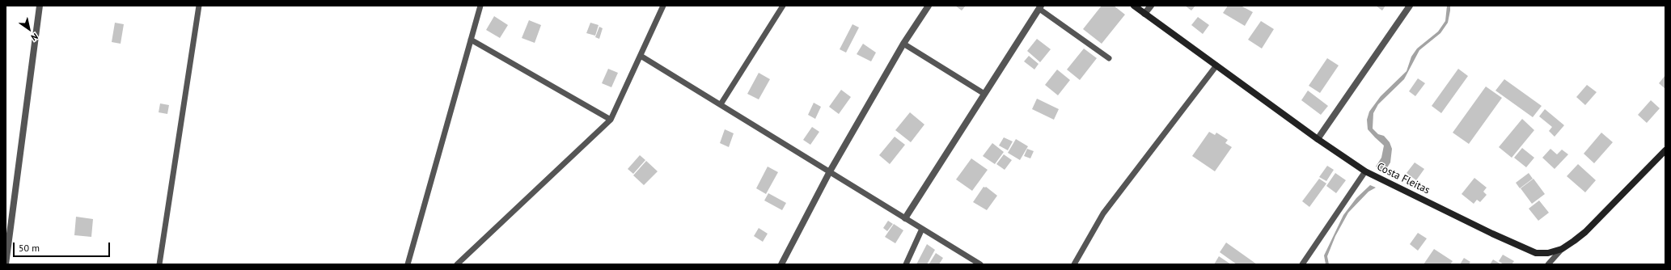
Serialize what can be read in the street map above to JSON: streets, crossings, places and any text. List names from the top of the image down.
{
  "streets": {
    "main road": ["Costa Fleitas"]
  },
  "scale_bar": "50 m",
  "north": "bottom right"
}
